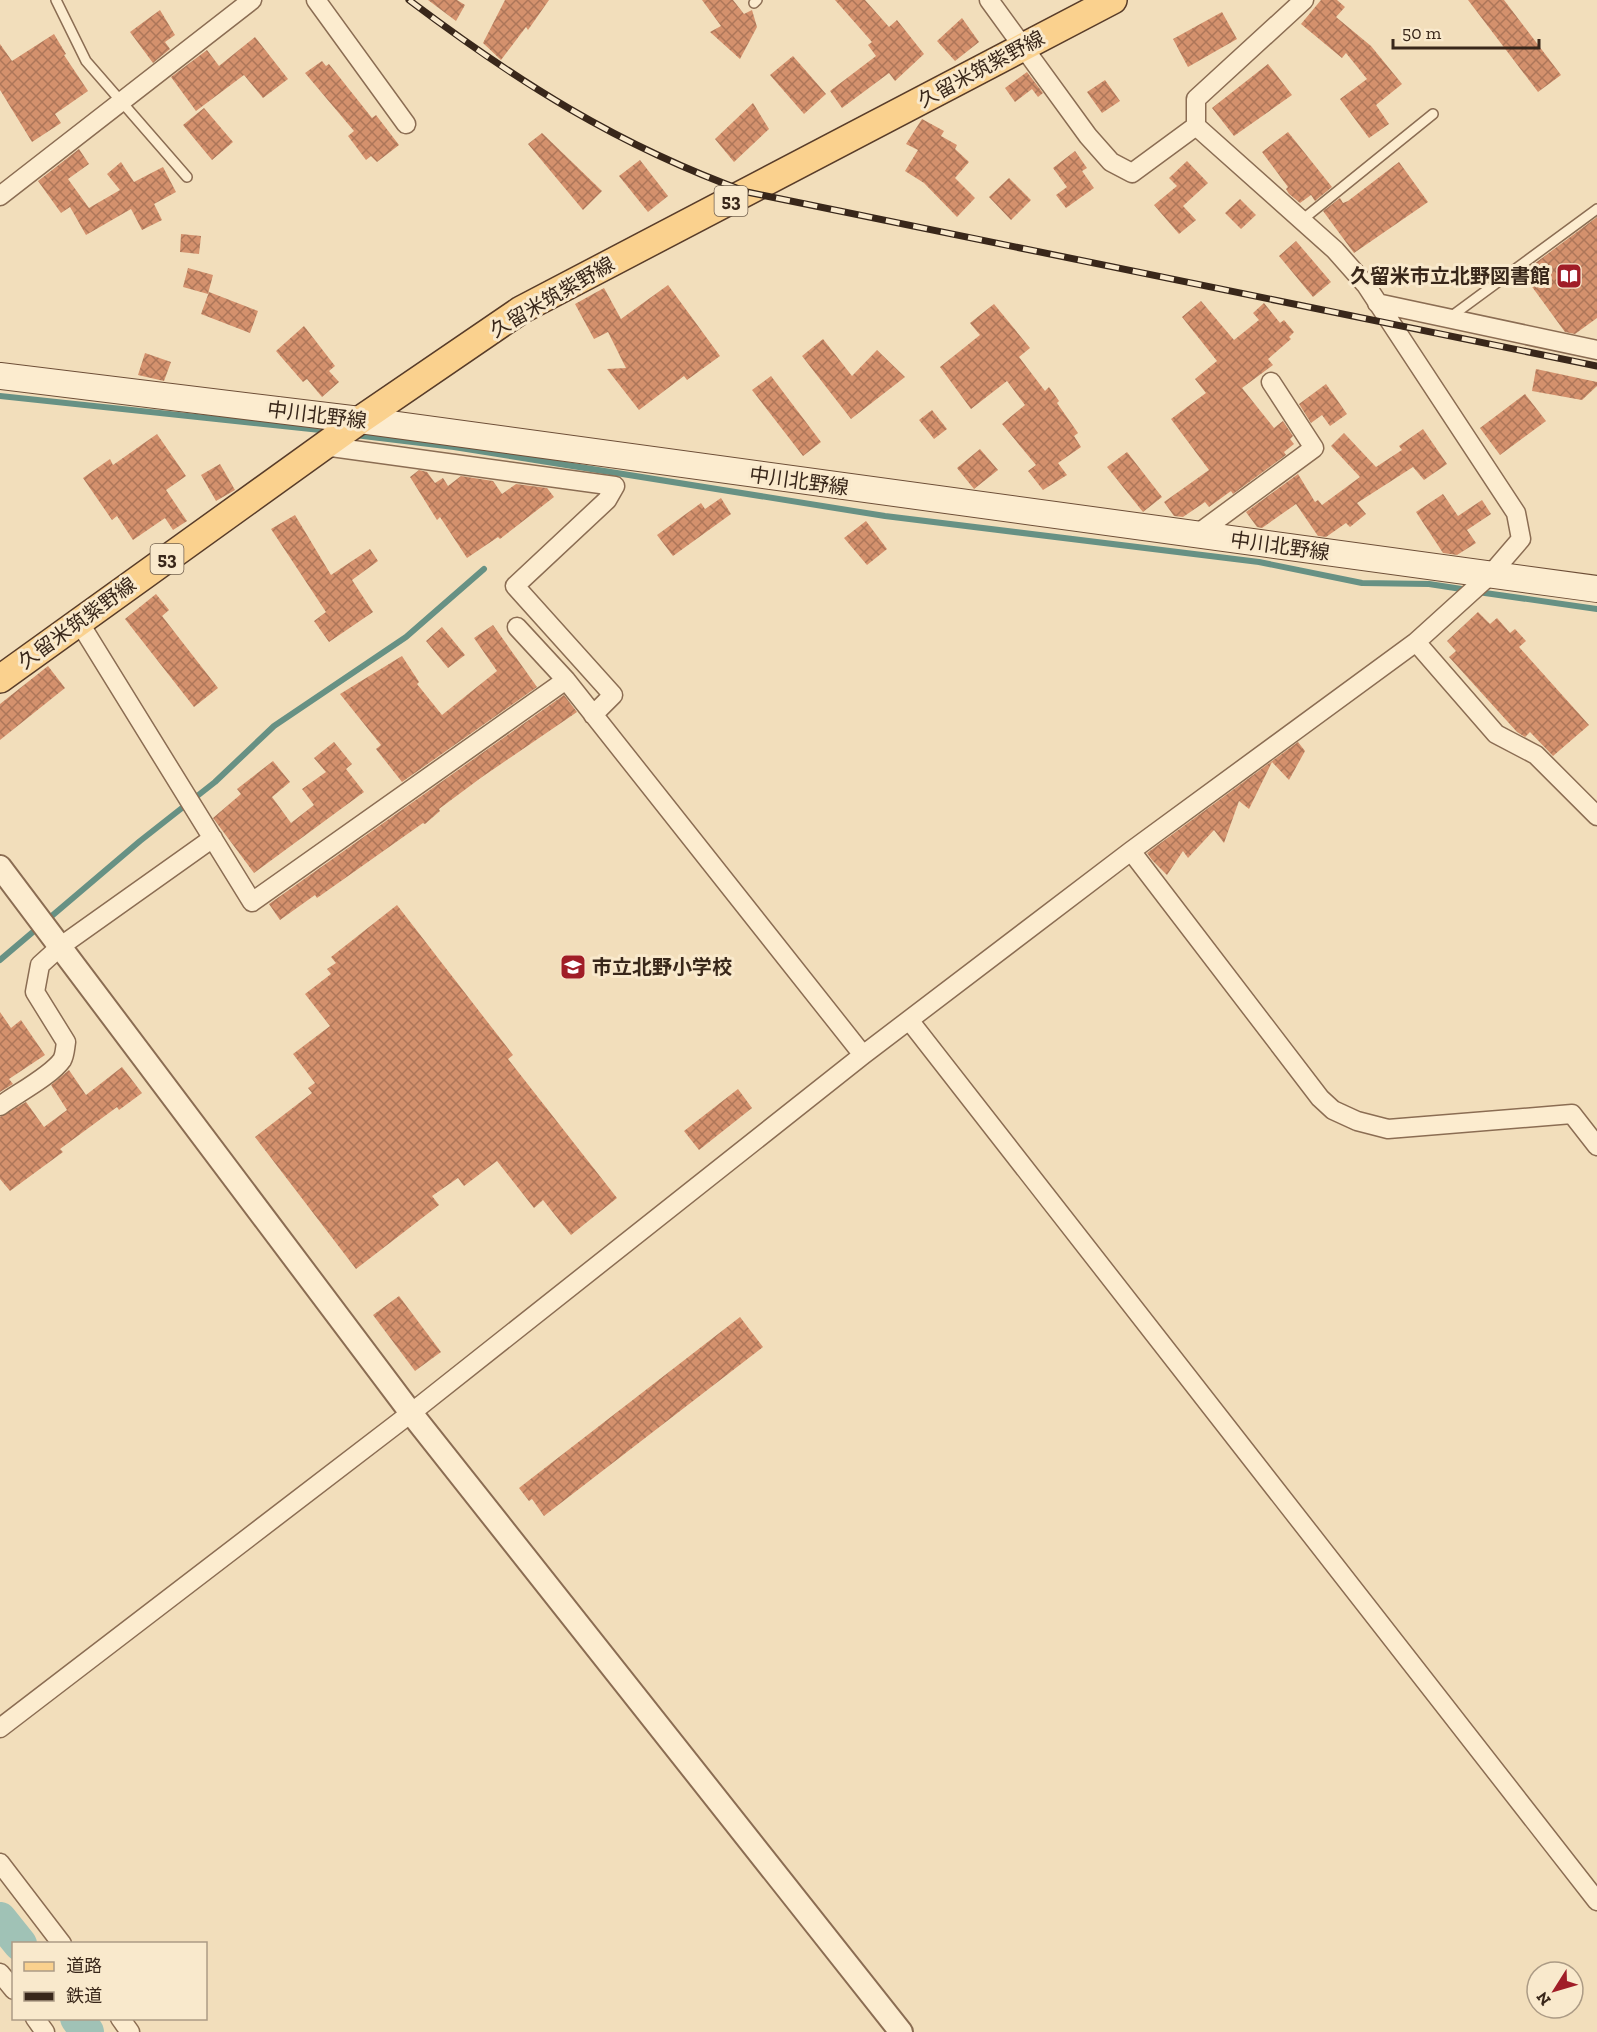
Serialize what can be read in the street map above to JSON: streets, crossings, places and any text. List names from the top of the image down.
{
  "streets": {
    "main road": ["久留米筑紫野線", "53", "中川北野線"]
  },
  "crossings": [
    ["久留米筑紫野線", "中川北野線"]
  ],
  "places": {
    "library": ["久留米市立北野図書館"],
    "school or university": ["市立北野小学校"]
  },
  "legend": ["道路", "鉄道"],
  "scale_bar": "50 m",
  "north": "bottom left"
}
